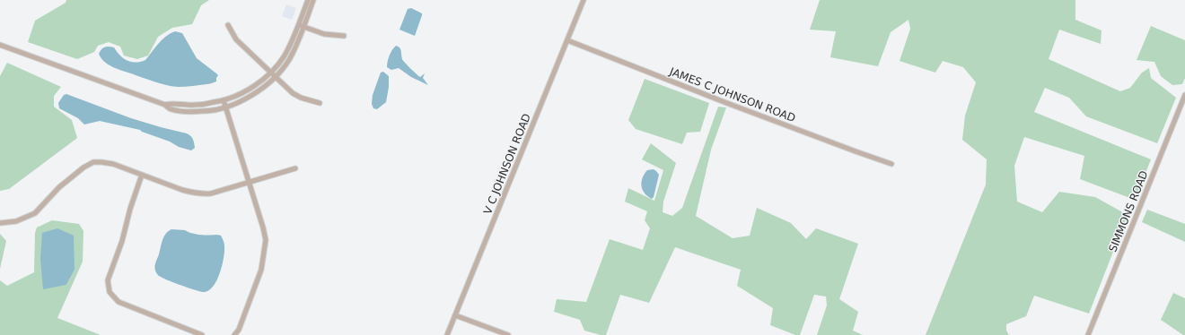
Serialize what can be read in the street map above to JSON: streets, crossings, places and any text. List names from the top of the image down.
{
  "streets": {
    "street": ["JAMES C JOHNSON ROAD", "V C JOHNSON ROAD", "SIMMONS ROAD"]
  },
  "crossings": [
    ["JAMES C JOHNSON ROAD", "V C JOHNSON ROAD"]
  ]
}
